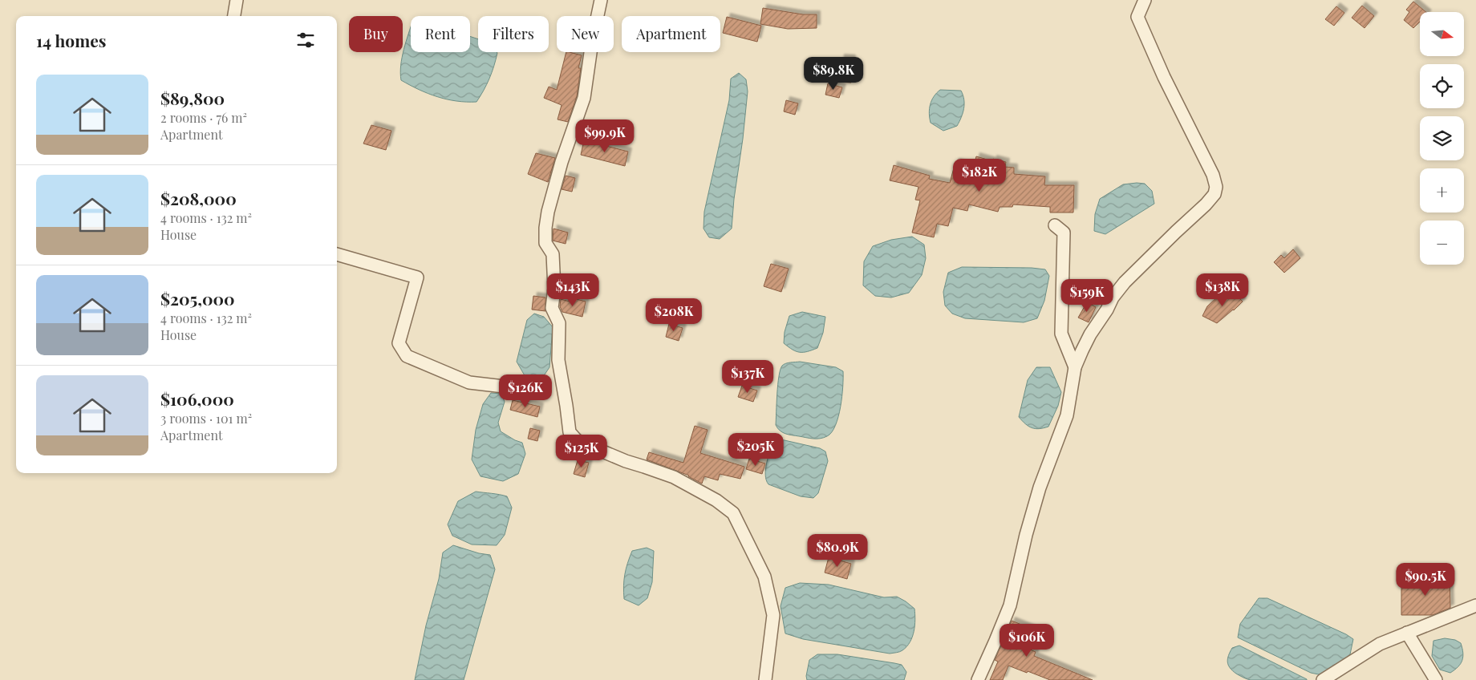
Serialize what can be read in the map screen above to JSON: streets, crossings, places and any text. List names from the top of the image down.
{
  "north": "right",
  "page": {
    "map_buttons": ["+", "−"],
    "chip": [
      "Buy",
      "Rent",
      "Filters",
      "New",
      "Apartment"
    ],
    "heading": "14 homes",
    "price": [
      "$89.8K",
      "$99.9K",
      "$182K",
      "$143K",
      "$138K",
      "$159K",
      "$208K",
      "$137K",
      "$126K",
      "$205K",
      "$125K",
      "$80.9K",
      "$90.5K",
      "$106K"
    ],
    "list": [
      {
        "name": "$89,800",
        "note": "2 rooms · 76 m² · Apartment"
      },
      {
        "name": "$208,000",
        "note": "4 rooms · 132 m² · House"
      },
      {
        "name": "$205,000",
        "note": "4 rooms · 132 m² · House"
      },
      {
        "name": "$106,000",
        "note": "3 rooms · 101 m² · Apartment"
      }
    ]
  }
}
